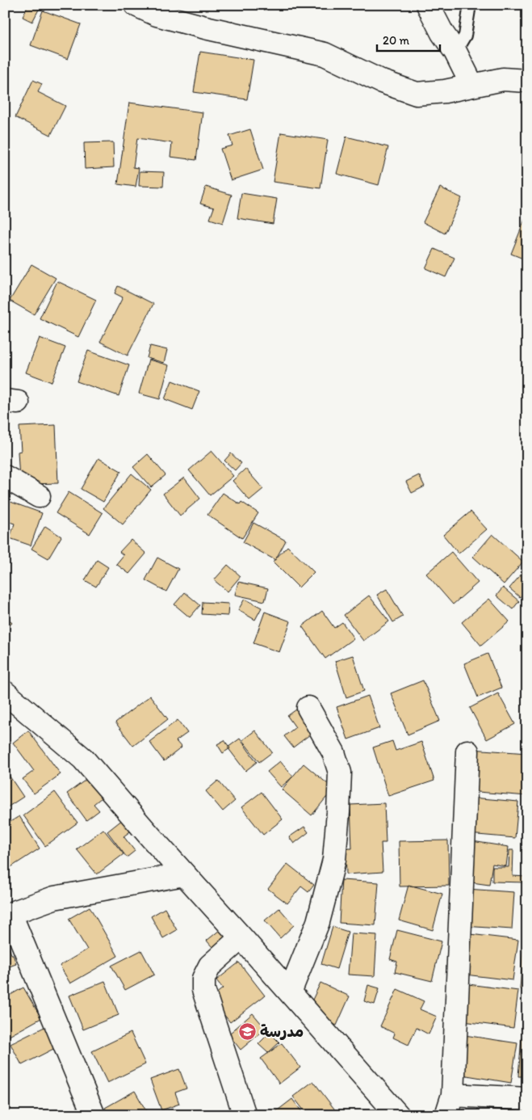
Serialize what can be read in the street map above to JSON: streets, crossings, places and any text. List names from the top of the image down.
{
  "places": {
    "school or university": ["مدرسة"]
  },
  "scale_bar": "20 m"
}
